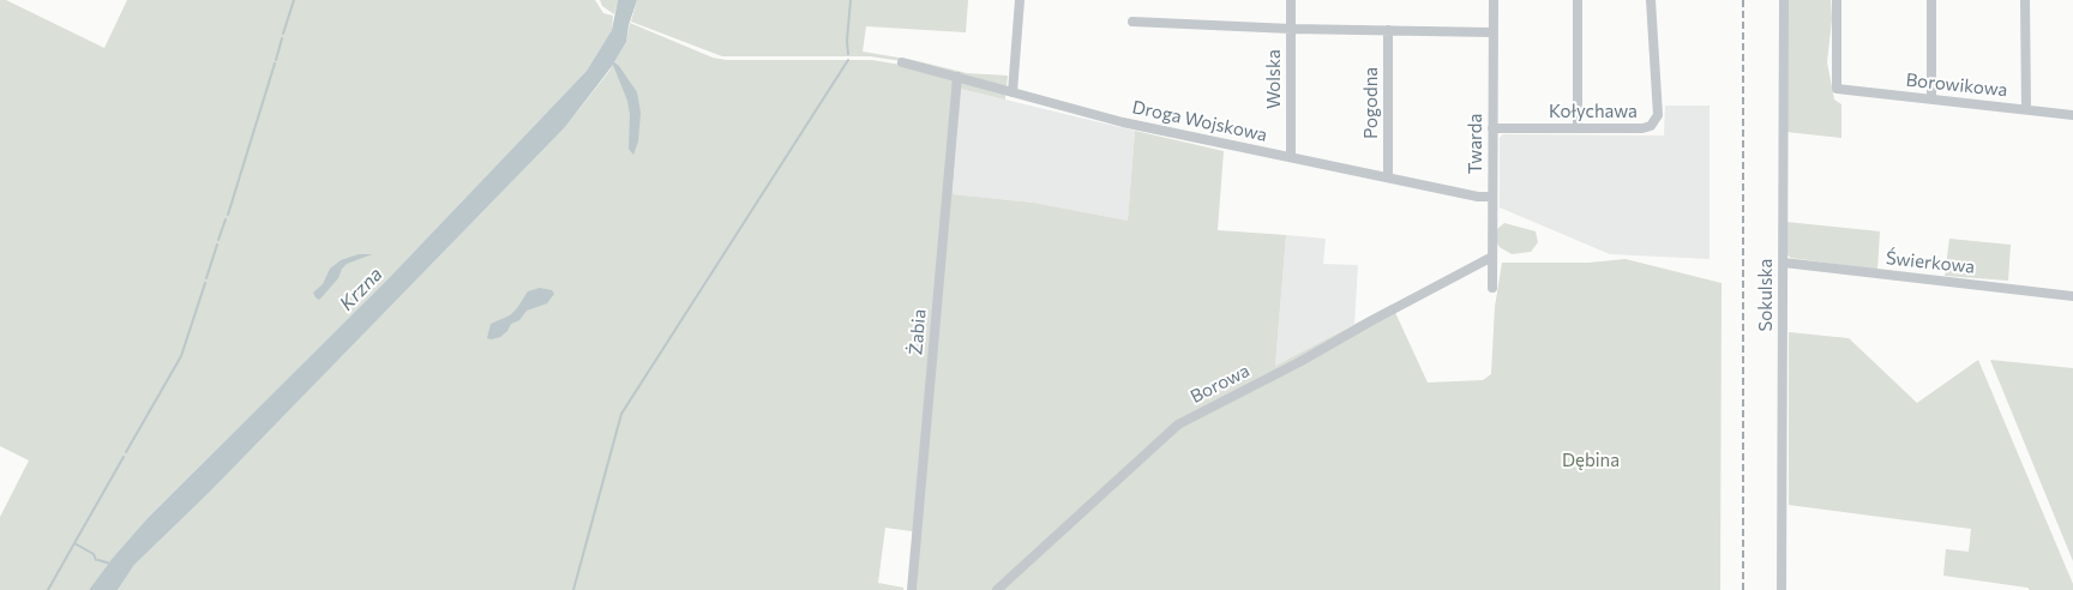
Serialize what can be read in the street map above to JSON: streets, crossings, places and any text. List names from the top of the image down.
{
  "streets": {
    "street": [
      "Wolska",
      "Borowikowa",
      "Pogodna",
      "Kołychawa",
      "Droga Wojskowa",
      "Twarda",
      "Świerkowa",
      "Sokulska",
      "Żabia",
      "Borowa"
    ]
  },
  "crossings": [
    ["Wolska", "Droga Wojskowa"],
    ["Pogodna", "Droga Wojskowa"],
    ["Kołychawa", "Twarda"],
    ["Droga Wojskowa", "Twarda"],
    ["Droga Wojskowa", "Żabia"],
    ["Twarda", "Borowa"],
    ["Świerkowa", "Sokulska"]
  ],
  "water": ["Krzna"],
  "parks": ["Dębina"]
}
